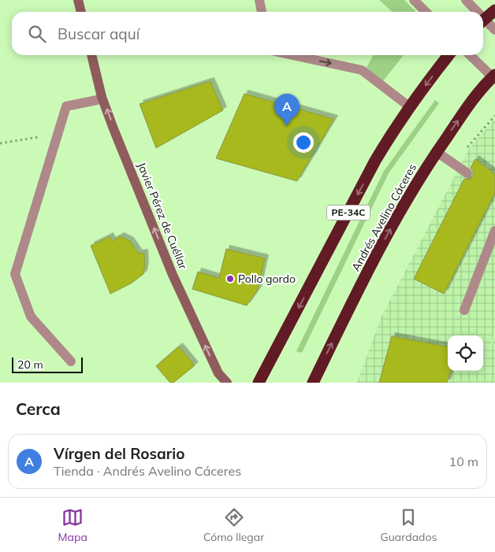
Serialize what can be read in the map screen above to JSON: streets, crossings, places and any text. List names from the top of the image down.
{
  "streets": {
    "highway": ["PE-34C", "Andrés Avelino Cáceres"],
    "street": ["Javier Pérez de Cuéllar"]
  },
  "one_way": ["Javier Pérez de Cuéllar"],
  "places": ["Pollo gordo"],
  "scale_bar": "20 m",
  "page": {
    "search": "Buscar aquí",
    "pins": "A",
    "scale": "20 m",
    "heading": "Cerca",
    "list": [
      {
        "mark": "A",
        "name": "Vírgen del Rosario",
        "note": "Tienda · Andrés Avelino Cáceres",
        "value": "10 m"
      }
    ],
    "nav": ["Mapa", "Cómo llegar", "Guardados"]
  }
}
